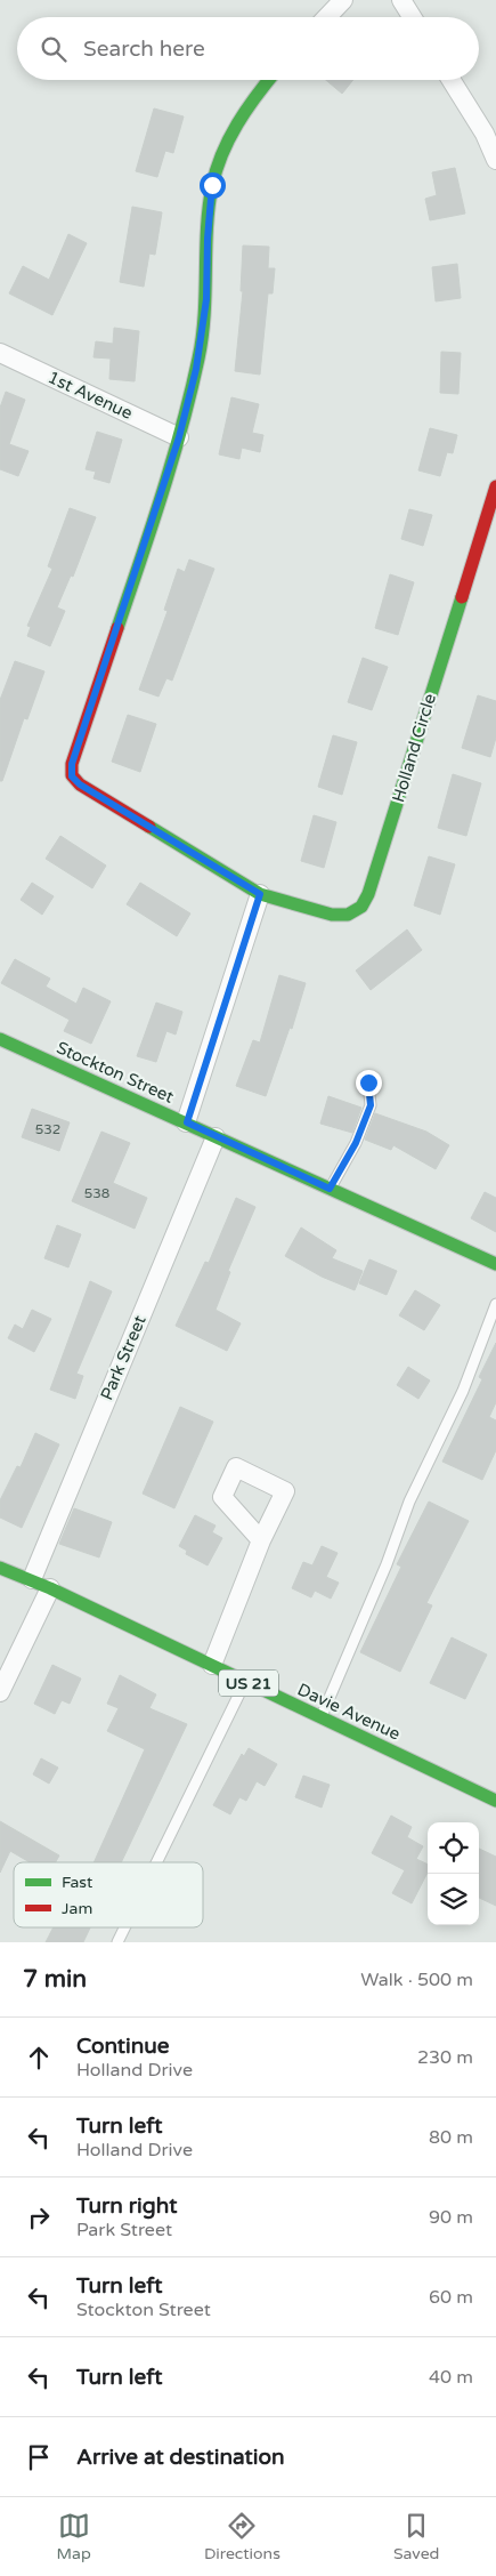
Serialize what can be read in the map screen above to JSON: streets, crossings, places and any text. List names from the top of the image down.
{
  "streets": {
    "street": [
      "1st Avenue",
      "Holland Circle",
      "Stockton Street",
      "Park Street",
      "US 21",
      "Davie Avenue"
    ]
  },
  "crossings": [
    ["Stockton Street", "Park Street"],
    ["Park Street", "Davie Avenue"]
  ],
  "house_numbers": ["532", "538"],
  "legend": ["Fast", "Jam"],
  "page": {
    "search": "Search here",
    "heading": ["7 min", "Walk · 500 m"],
    "list": [
      ["Continue", "Holland Drive", "230 m"],
      ["Turn left", "Holland Drive", "80 m"],
      ["Turn right", "Park Street", "90 m"],
      ["Turn left", "Stockton Street", "60 m"],
      ["Turn left", "40 m"],
      "Arrive at destination"
    ],
    "nav": ["Map", "Directions", "Saved"]
  }
}
